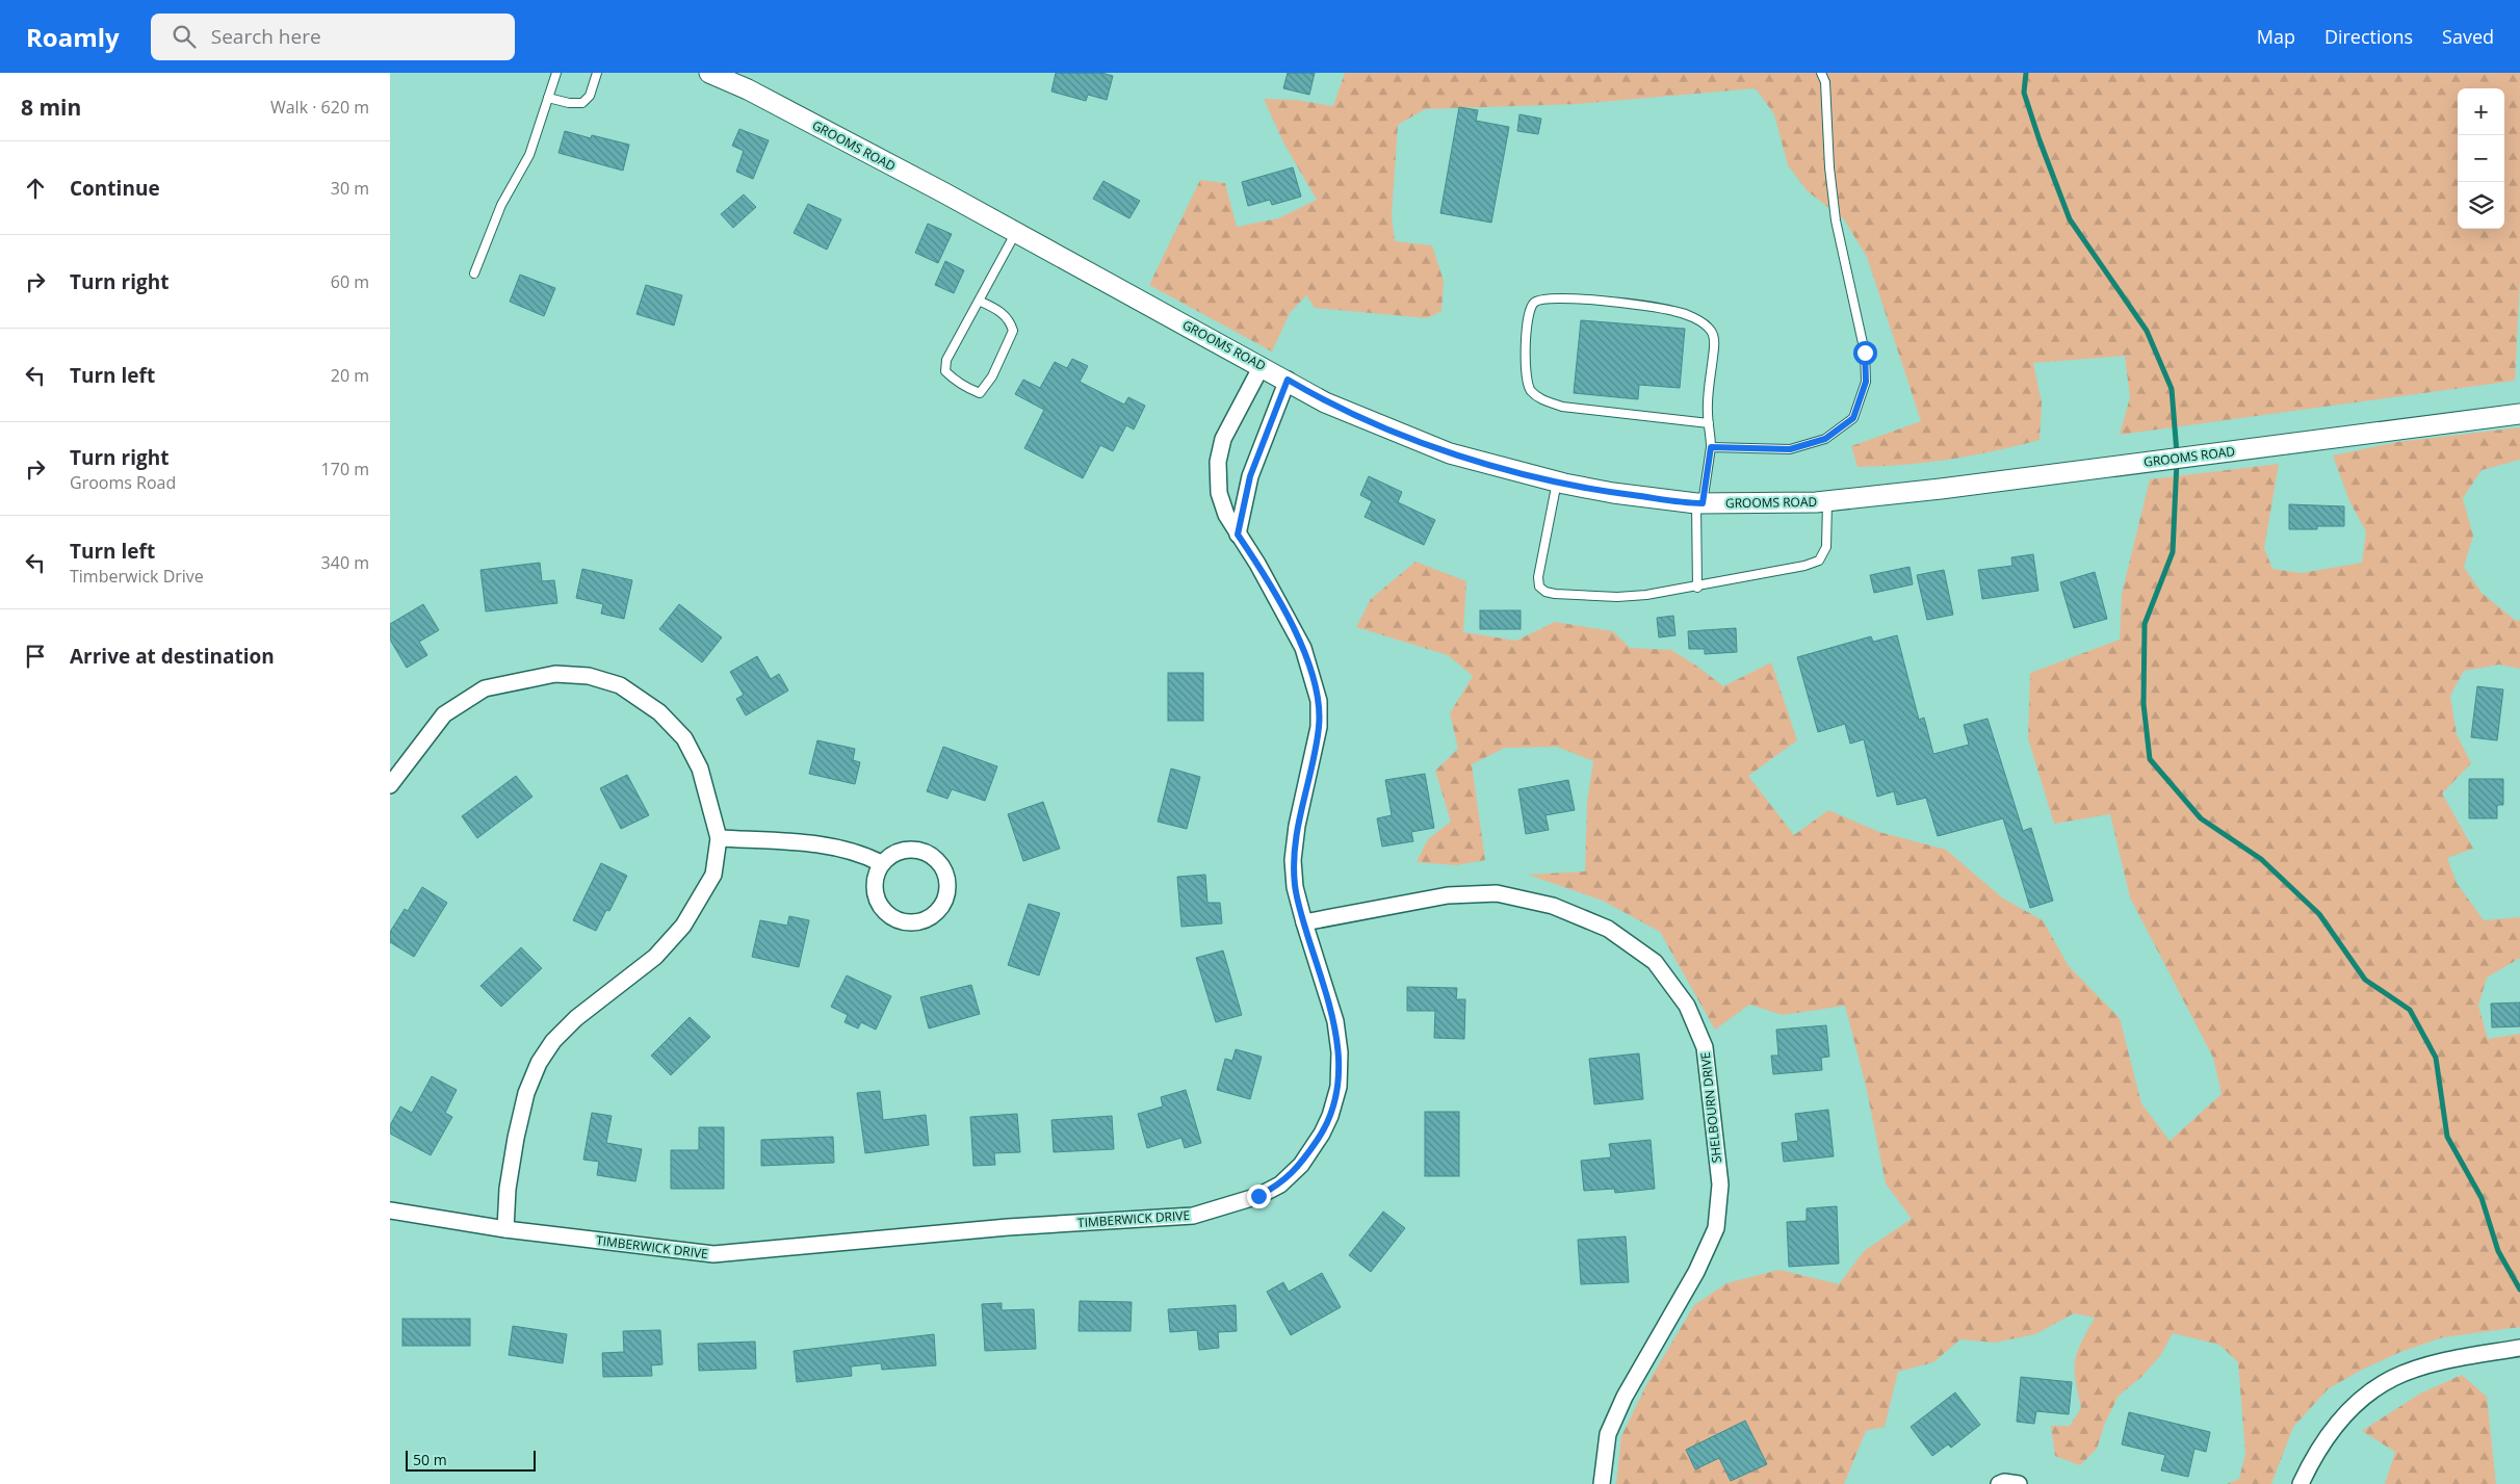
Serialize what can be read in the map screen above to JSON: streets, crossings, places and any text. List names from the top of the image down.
{
  "streets": {
    "street": ["GROOMS ROAD", "SHELBOURN DRIVE", "TIMBERWICK DRIVE"]
  },
  "crossings": [
    ["GROOMS ROAD", "TIMBERWICK DRIVE"],
    ["SHELBOURN DRIVE", "TIMBERWICK DRIVE"]
  ],
  "scale_bar": "50 m",
  "page": {
    "header": "Roamly",
    "search": "Search here",
    "nav": ["Map", "Directions", "Saved"],
    "heading": ["8 min", "Walk · 620 m"],
    "map_buttons": ["+", "−"],
    "list": [
      ["Continue", "30 m"],
      ["Turn right", "60 m"],
      ["Turn left", "20 m"],
      ["Turn right", "Grooms Road", "170 m"],
      ["Turn left", "Timberwick Drive", "340 m"],
      "Arrive at destination"
    ],
    "scale": "50 m"
  }
}
